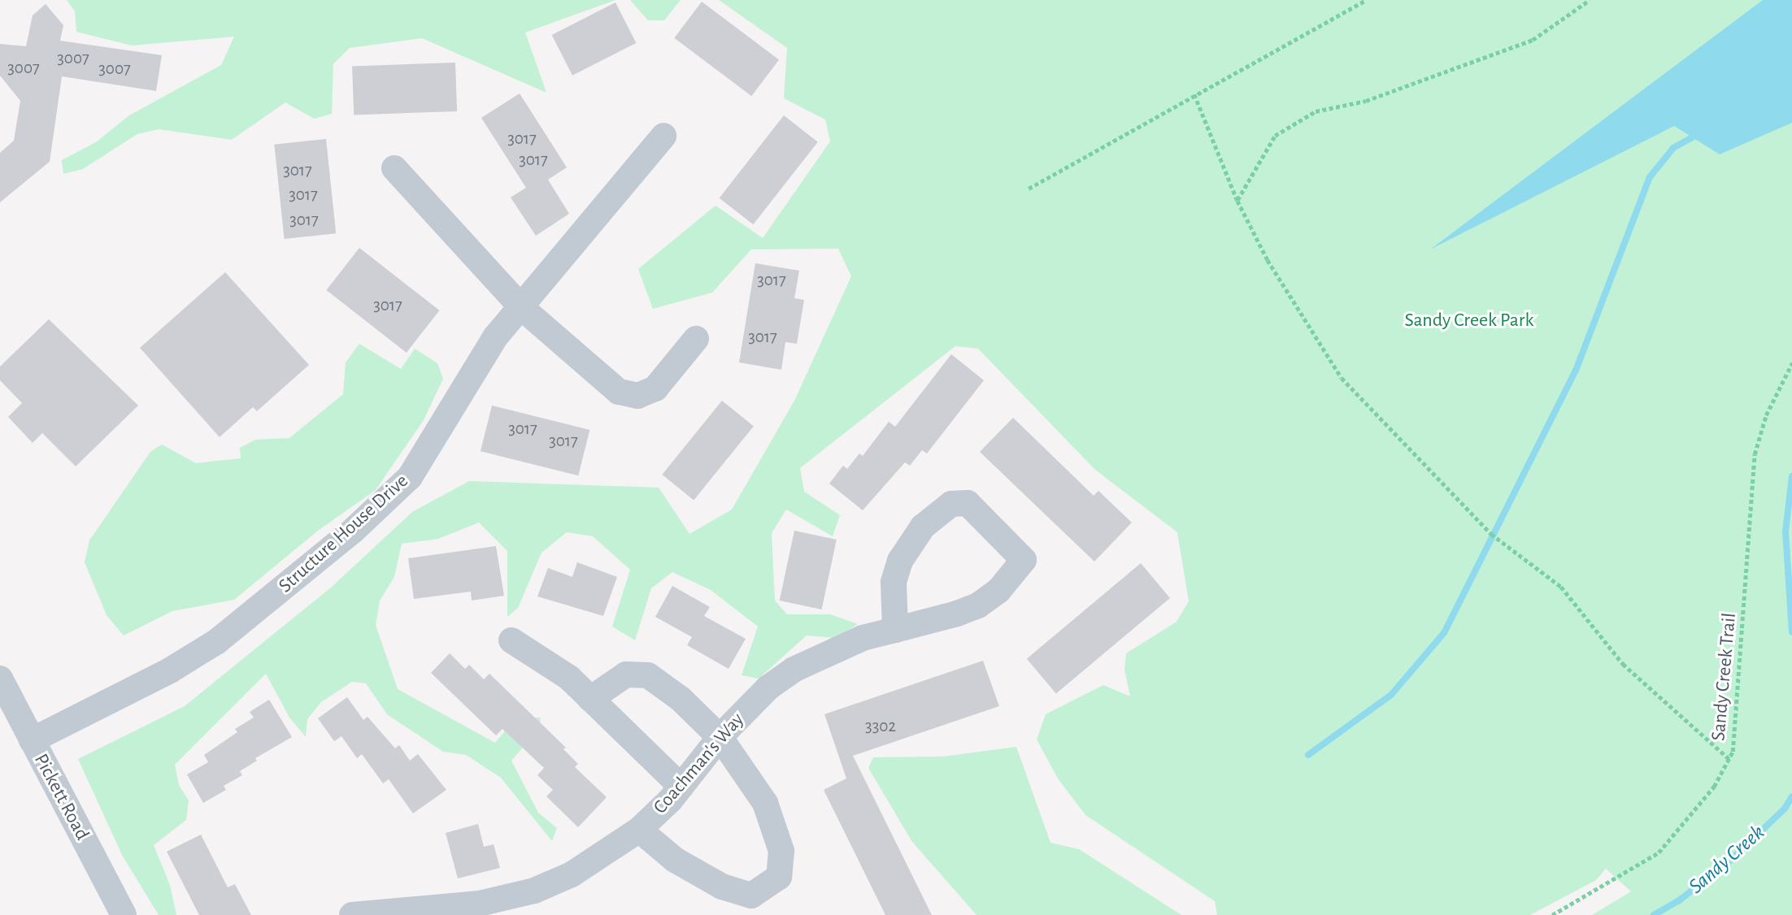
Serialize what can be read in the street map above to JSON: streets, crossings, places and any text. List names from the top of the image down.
{
  "streets": {
    "street": ["Structure House Drive", "Coachman's Way", "Pickett Road"],
    "path": ["Sandy Creek Trail"]
  },
  "crossings": [
    ["Structure House Drive", "Pickett Road"]
  ],
  "water": ["Sandy Creek"],
  "parks": ["Sandy Creek Park"],
  "house_numbers": [
    "3007",
    "3007",
    "3007",
    "3017",
    "3017",
    "3017",
    "3017",
    "3017",
    "3017",
    "3017",
    "3017",
    "3017",
    "3017",
    "3302"
  ]
}
